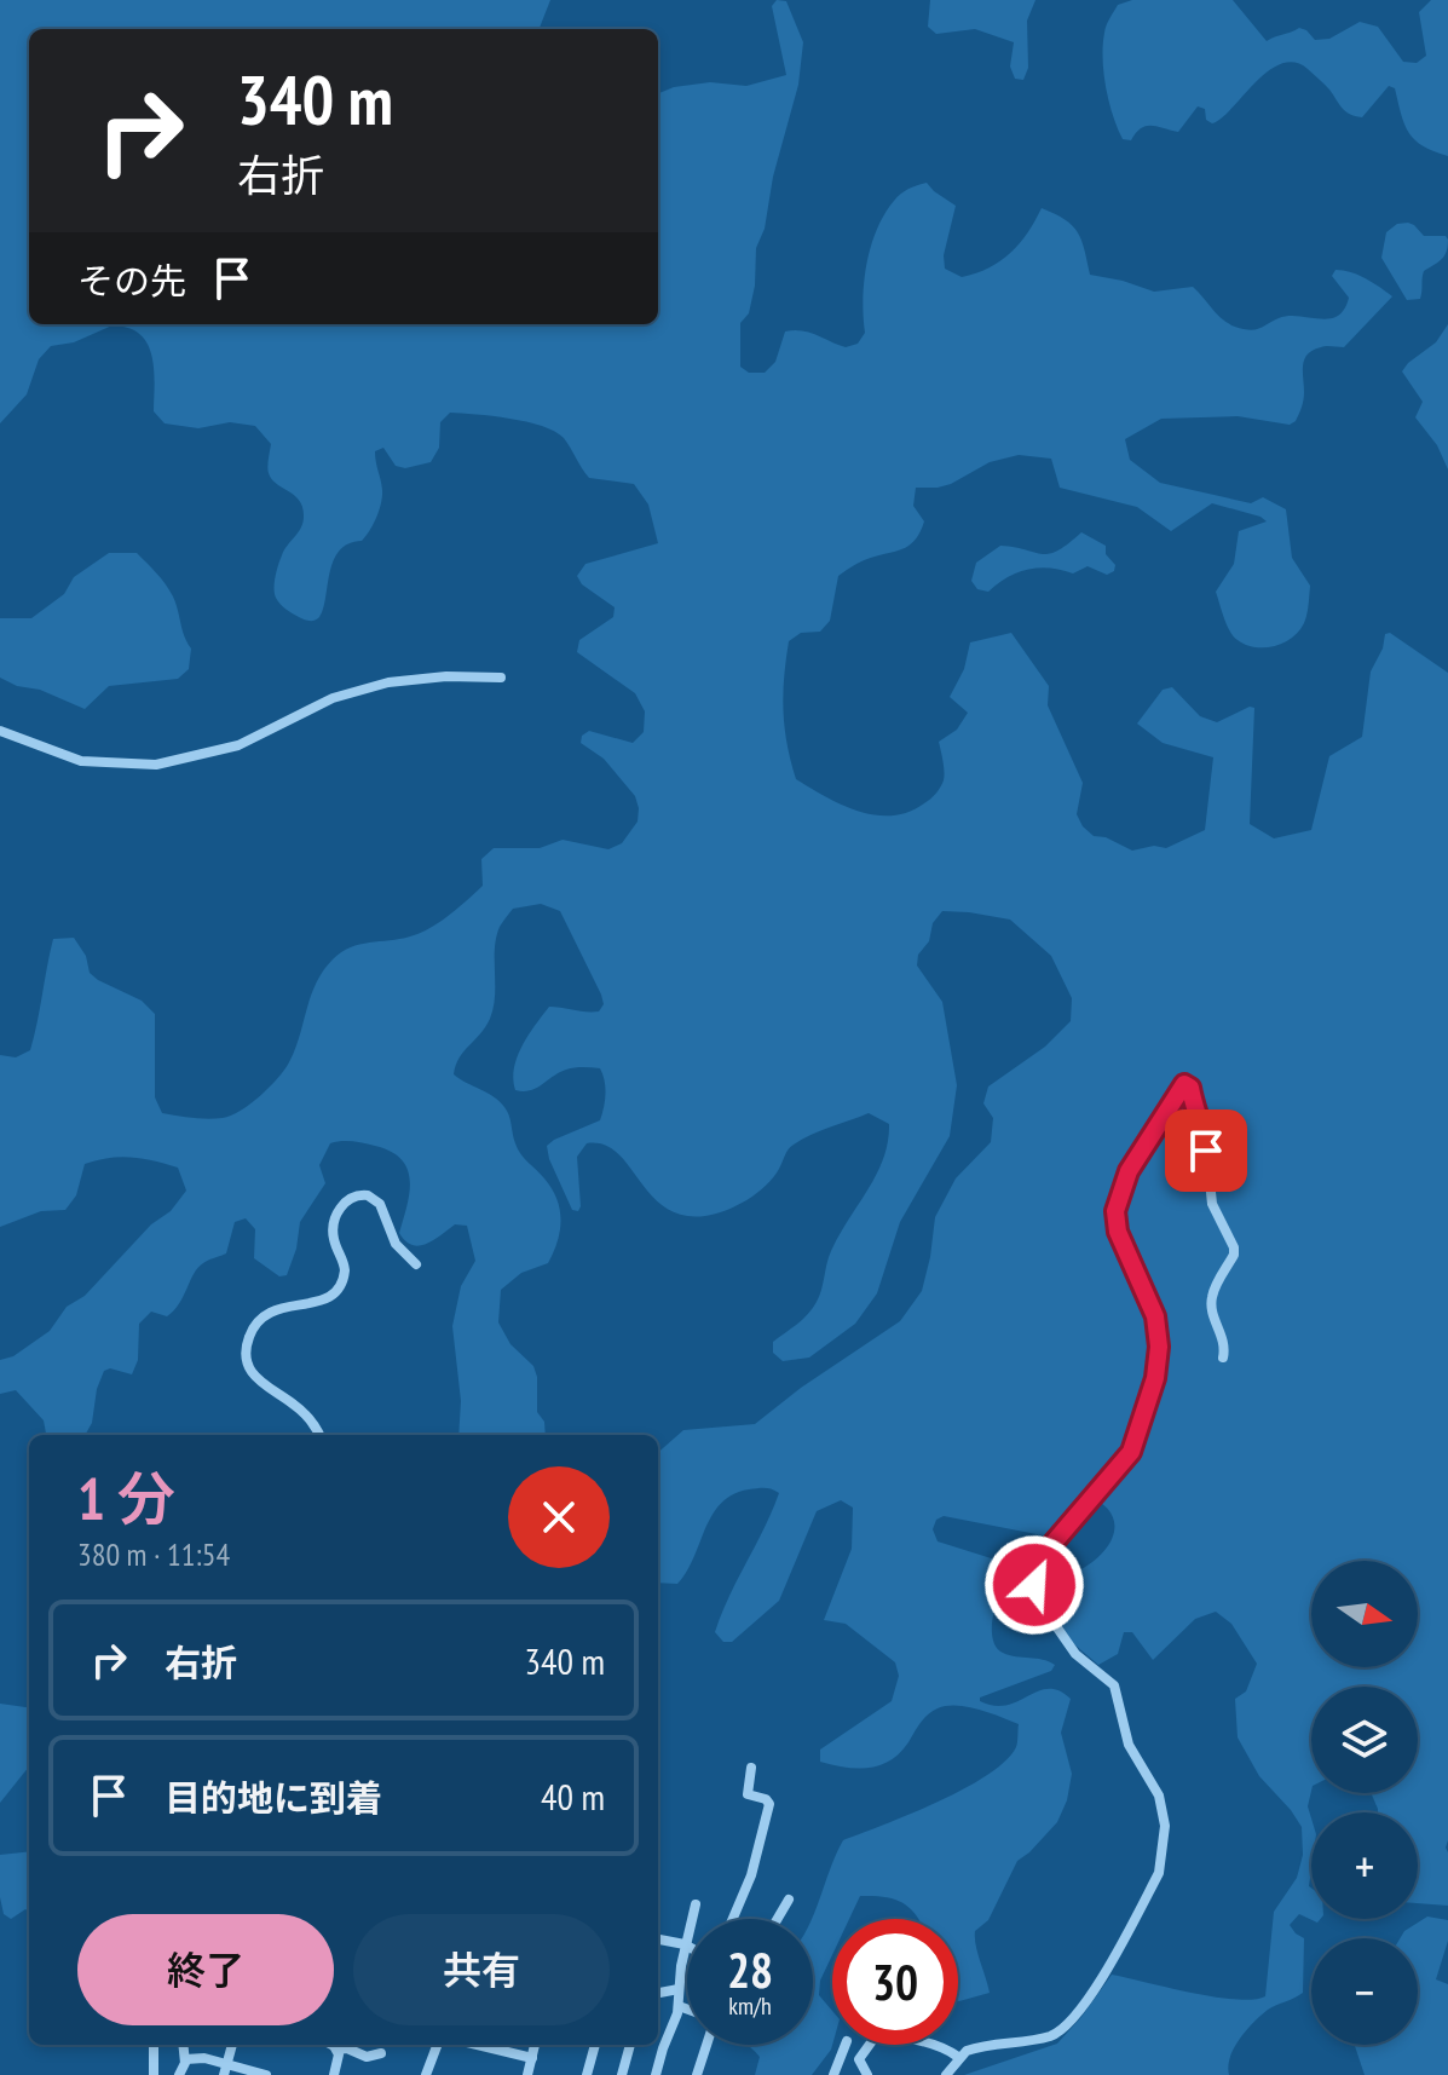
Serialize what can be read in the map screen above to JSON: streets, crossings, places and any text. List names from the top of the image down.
{
  "north": "right",
  "page": {
    "turn": ["340 m", "右折"],
    "then": "その先",
    "heading": ["1 分", "380 m · 11:54"],
    "map_buttons": ["+", "−"],
    "list": [
      {
        "name": "右折",
        "value": "340 m"
      },
      {
        "name": "目的地に到着",
        "value": "40 m"
      }
    ],
    "buttons": ["終了", "共有"],
    "speed": "28 km/h",
    "limit": "30"
  }
}
